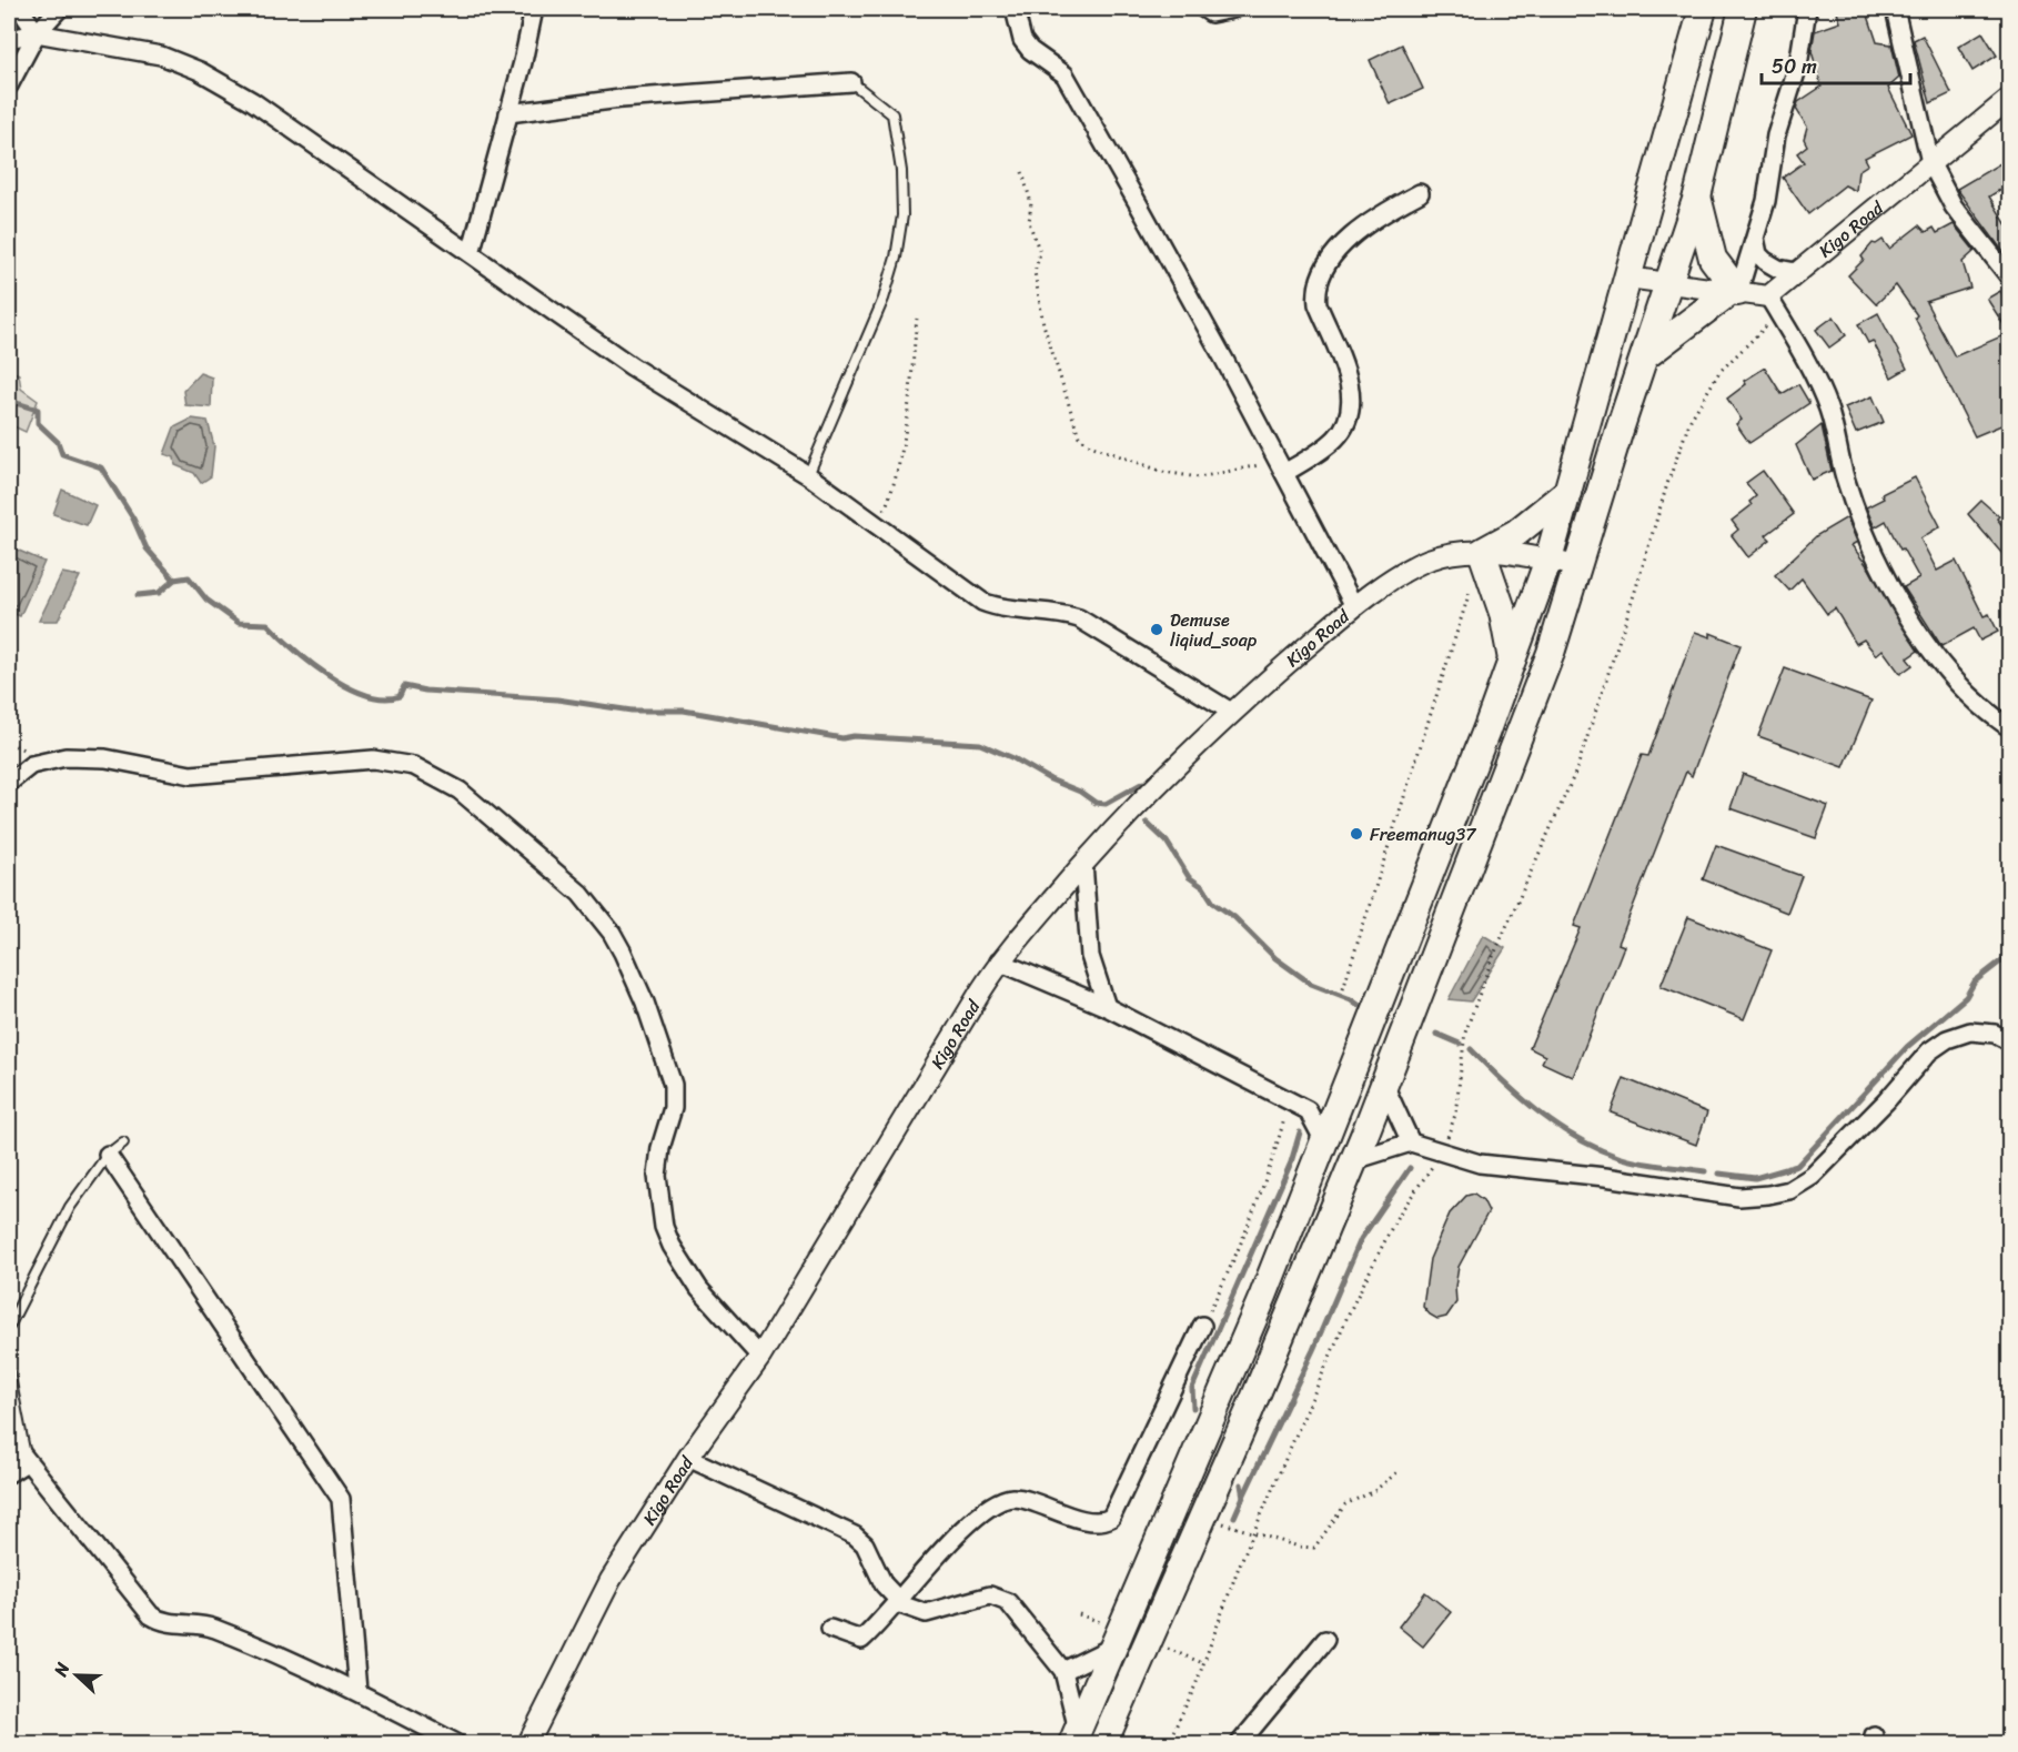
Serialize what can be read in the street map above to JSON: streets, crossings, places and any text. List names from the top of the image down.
{
  "streets": {
    "street": ["Kigo Road"]
  },
  "places": ["Demuse liqiud_soap", "Freemanug37"],
  "scale_bar": "50 m",
  "north": "left"
}
